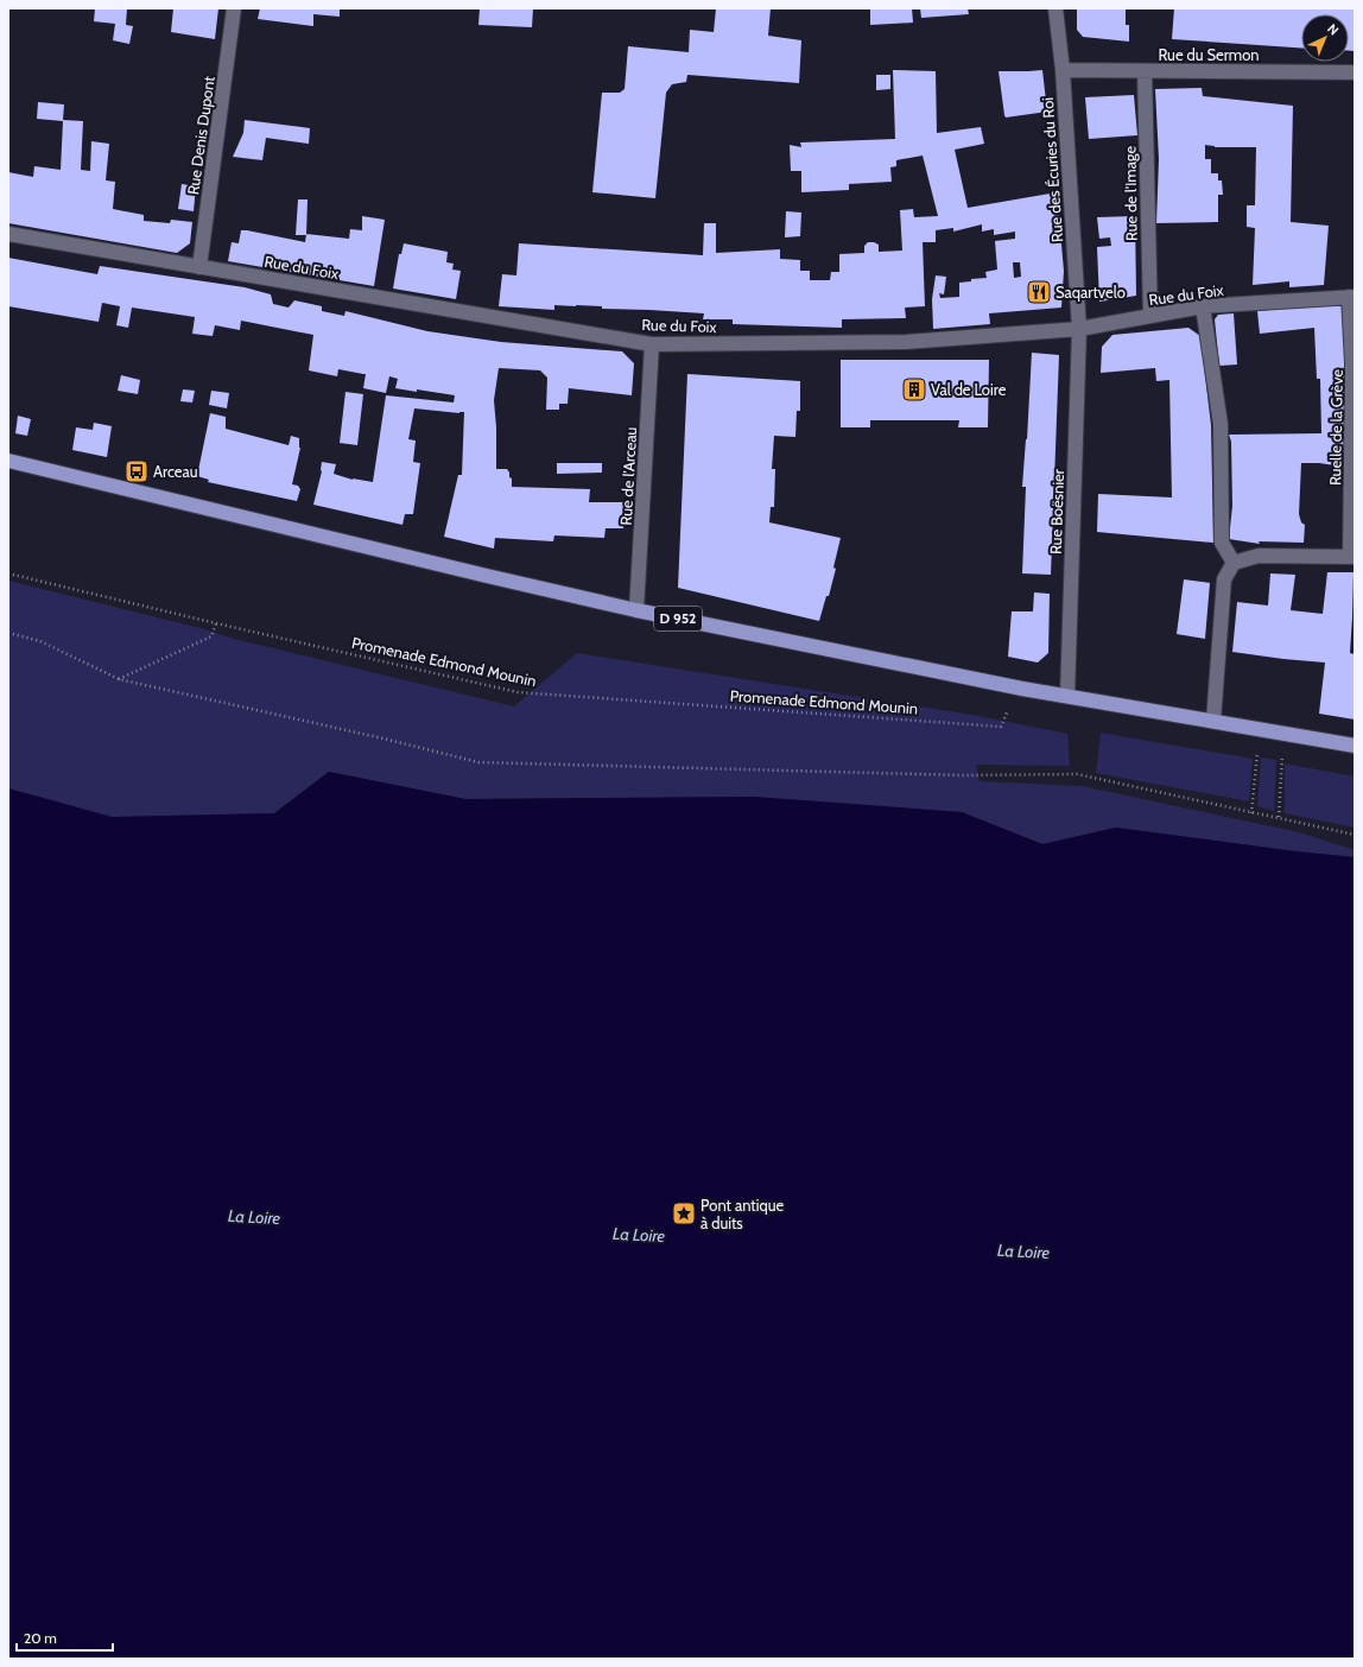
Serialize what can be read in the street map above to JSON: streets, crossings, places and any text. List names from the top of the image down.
{
  "streets": {
    "main road": ["D 952"],
    "street": [
      "Rue du Sermon",
      "Rue Denis Dupont",
      "Rue des Écuries du Roi",
      "Rue de l'Image",
      "Rue du Foix",
      "Ruelle de la Grève",
      "Rue de l'Arceau",
      "Rue Boësnier"
    ],
    "path": ["Promenade Edmond Mounin"]
  },
  "crossings": [
    ["Rue du Sermon", "Rue des Écuries du Roi"],
    ["Rue du Sermon", "Rue de l'Image"],
    ["Rue Denis Dupont", "Rue du Foix"],
    ["Rue des Écuries du Roi", "Rue du Foix"],
    ["Rue des Écuries du Roi", "Rue Boësnier"],
    ["Rue de l'Image", "Rue du Foix"],
    ["Rue du Foix", "Ruelle de la Grève"],
    ["Rue du Foix", "Rue de l'Arceau"],
    ["Rue du Foix", "Rue Boësnier"],
    ["Rue de l'Arceau", "D 952"],
    ["Rue Boësnier", "D 952"]
  ],
  "water": ["La Loire"],
  "places": {
    "restaurant": ["Saqartvelo"],
    "building": ["Val de Loire"],
    "bus stop": ["Arceau"],
    "place": ["Pont antique à duits"]
  },
  "scale_bar": "20 m",
  "north": "top right"
}
